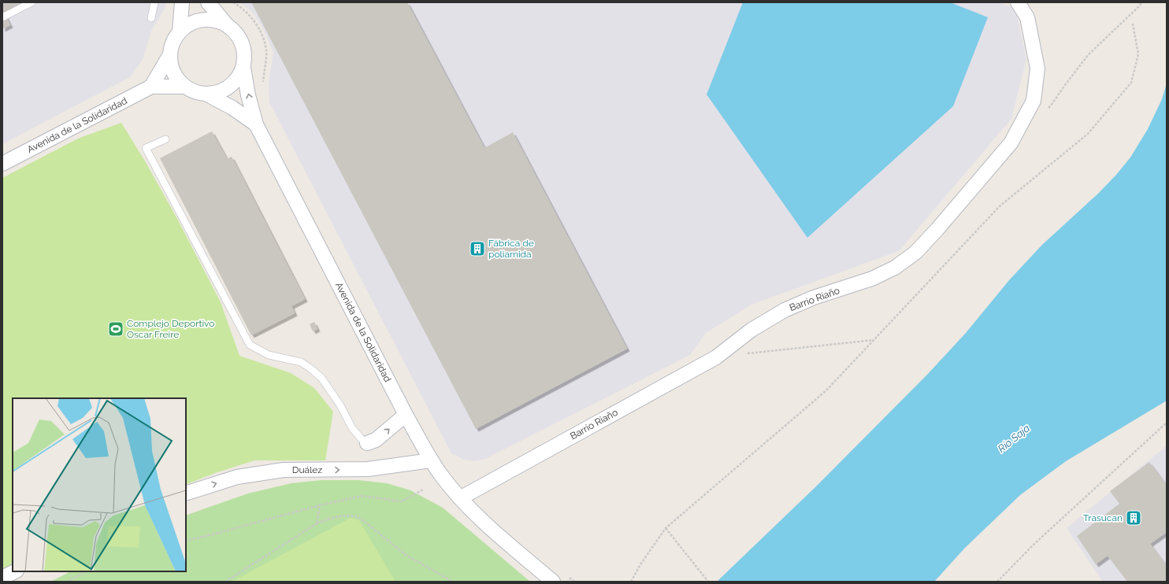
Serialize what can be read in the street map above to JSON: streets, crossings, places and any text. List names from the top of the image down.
{
  "streets": {
    "street": ["Avenida de la Solidaridad", "Barrio Riaño", "Duález"]
  },
  "crossings": [
    ["Avenida de la Solidaridad", "Barrio Riaño"],
    ["Avenida de la Solidaridad", "Duález"]
  ],
  "one_way": ["Duález"],
  "water": ["Río Saja"],
  "places": {
    "building": ["Fábrica de poliamida", "Trasucan"],
    "sports": ["Complejo Deportivo Oscar Freire"]
  }
}
